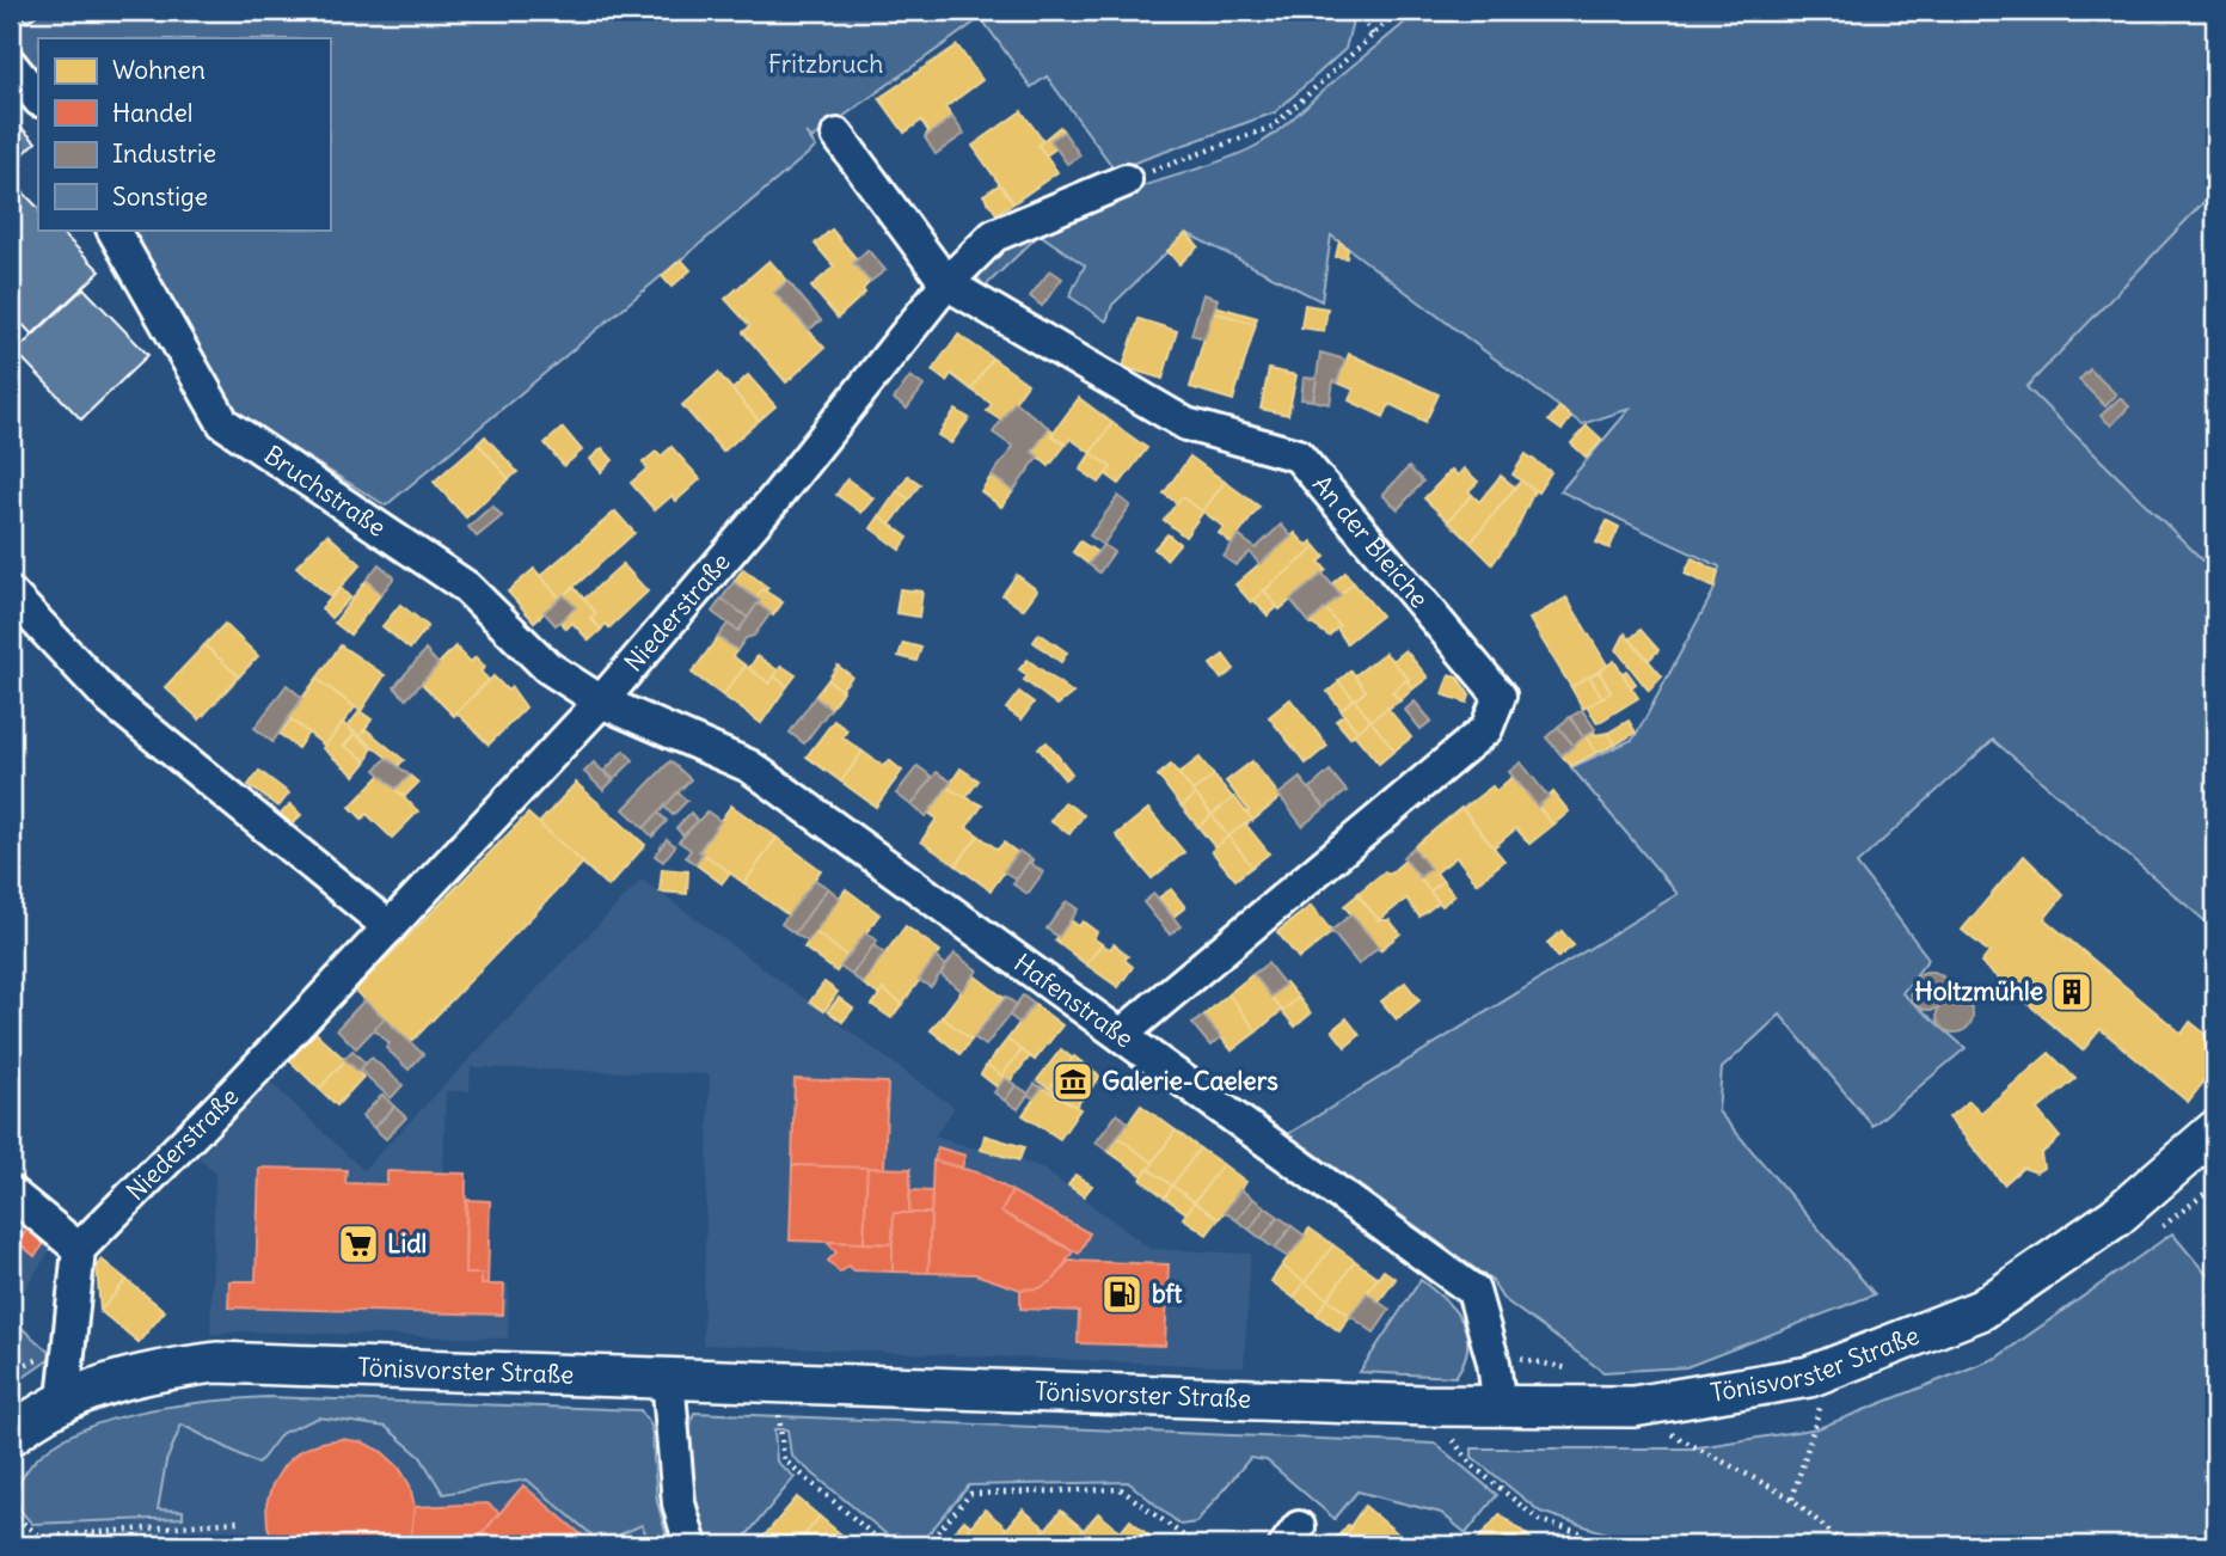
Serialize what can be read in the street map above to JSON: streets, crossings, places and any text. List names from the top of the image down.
{
  "streets": {
    "main road": ["Tönisvorster Straße"],
    "street": [
      "Bruchstraße",
      "An der Bleiche",
      "Niederstraße",
      "Hafenstraße"
    ]
  },
  "crossings": [
    ["Bruchstraße", "Niederstraße"],
    ["Bruchstraße", "Hafenstraße"],
    ["An der Bleiche", "Niederstraße"],
    ["An der Bleiche", "Hafenstraße"],
    ["Niederstraße", "Hafenstraße"],
    ["Hafenstraße", "Tönisvorster Straße"]
  ],
  "parks": ["Fritzbruch"],
  "places": {
    "building": ["Holtzmühle"],
    "museum": ["Galerie-Caelers"],
    "supermarket": ["Lidl"],
    "fuel station": ["bft"]
  },
  "legend": [
    "Wohnen",
    "Handel",
    "Industrie",
    "Sonstige"
  ]
}
